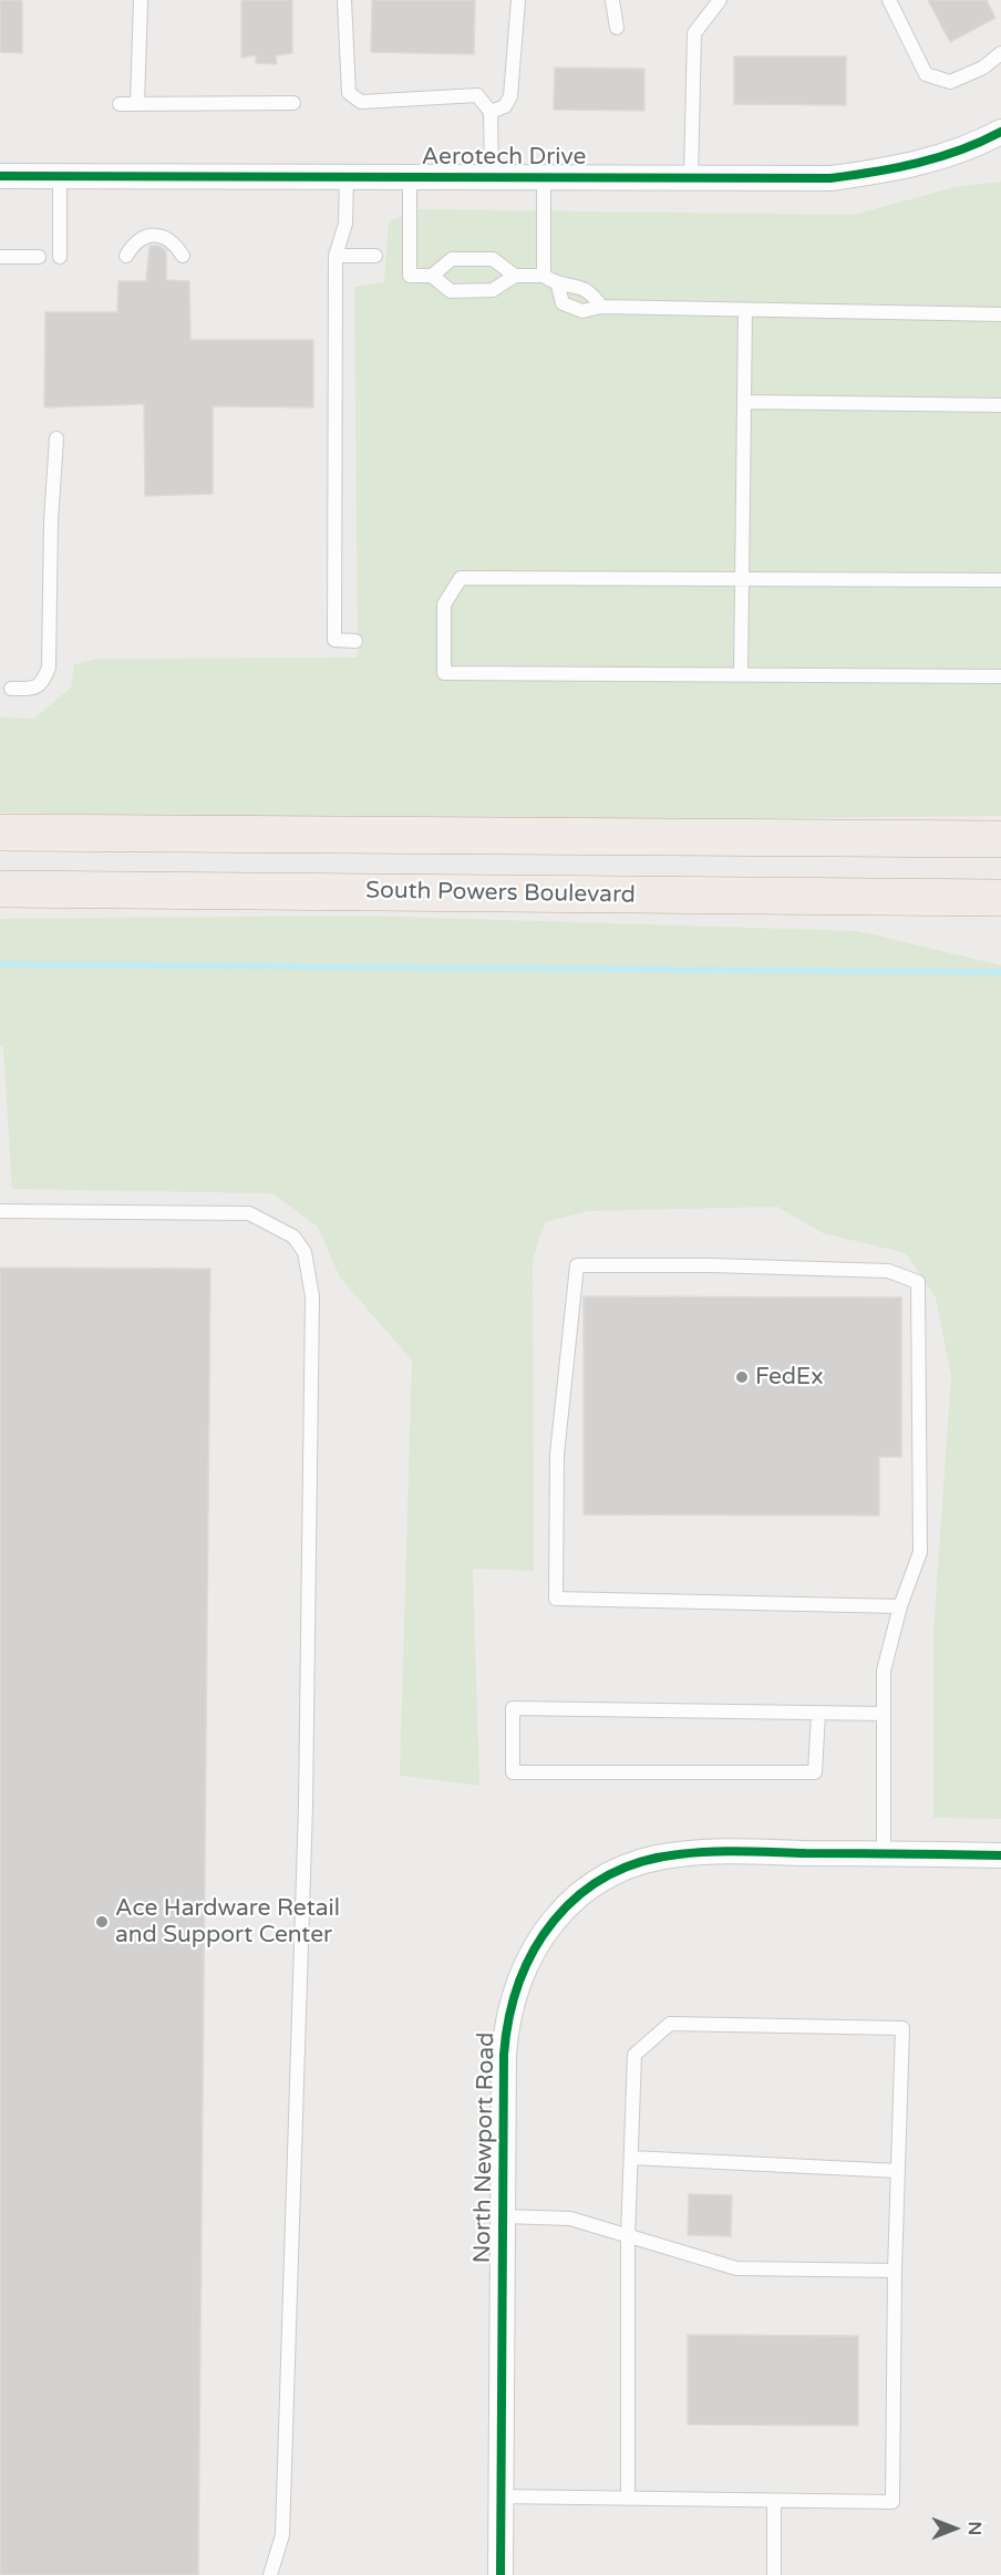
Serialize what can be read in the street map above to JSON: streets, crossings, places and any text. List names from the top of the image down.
{
  "streets": {
    "highway": ["South Powers Boulevard"],
    "street": ["Aerotech Drive", "North Newport Road"]
  },
  "places": ["FedEx", "Ace Hardware Retail and Support Center"],
  "north": "right"
}
